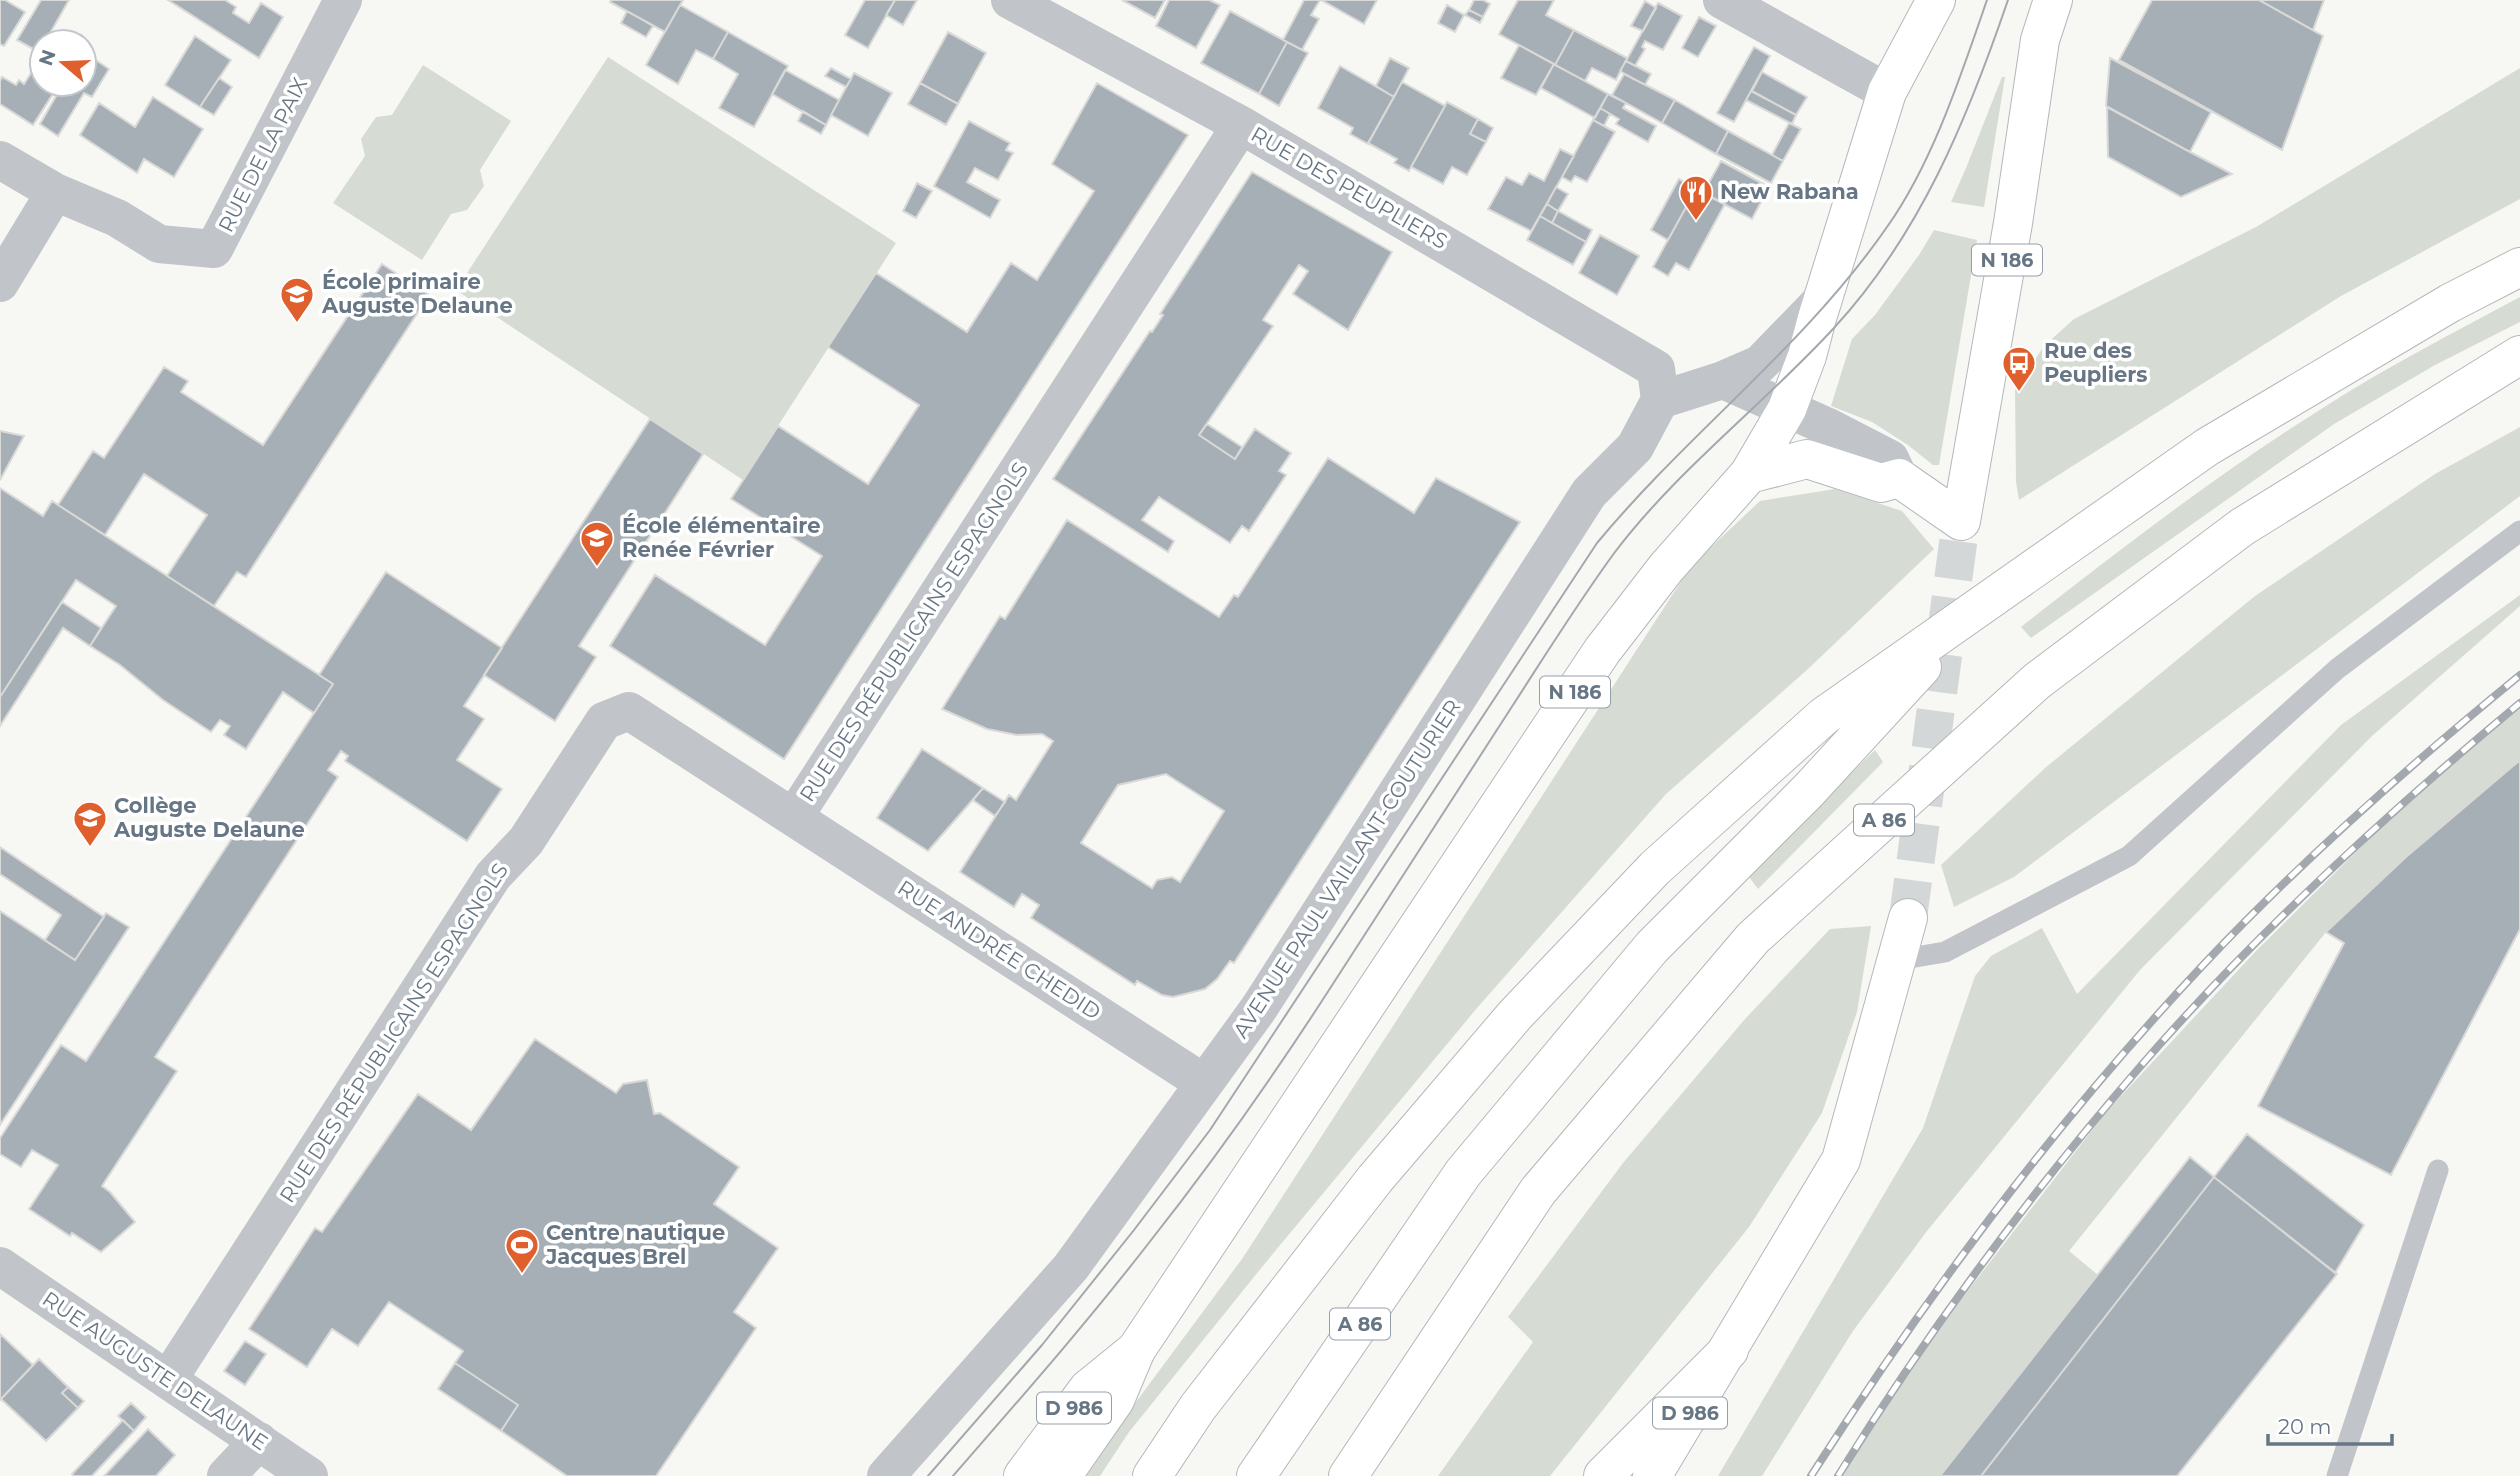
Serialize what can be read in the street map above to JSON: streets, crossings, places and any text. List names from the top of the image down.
{
  "streets": {
    "main road": ["N 186", "A 86", "D 986"],
    "street": [
      "RUE DE LA PAIX",
      "RUE DES PEUPLIERS",
      "RUE DES RÉPUBLICAINS ESPAGNOLS",
      "AVENUE PAUL VAILLANT-COUTURIER",
      "RUE ANDRÉE CHEDID",
      "RUE AUGUSTE DELAUNE"
    ]
  },
  "crossings": [
    ["RUE DES PEUPLIERS", "RUE DES RÉPUBLICAINS ESPAGNOLS"],
    ["RUE DES PEUPLIERS", "AVENUE PAUL VAILLANT-COUTURIER"],
    ["N 186", "D 986"],
    ["RUE DES RÉPUBLICAINS ESPAGNOLS", "RUE ANDRÉE CHEDID"],
    ["RUE DES RÉPUBLICAINS ESPAGNOLS", "RUE AUGUSTE DELAUNE"],
    ["AVENUE PAUL VAILLANT-COUTURIER", "RUE ANDRÉE CHEDID"]
  ],
  "places": {
    "restaurant": ["New Rabana"],
    "school or university": ["École primaire Auguste Delaune", "École élémentaire Renée Février", "Collège Auguste Delaune"],
    "bus stop": ["Rue des Peupliers"],
    "sports": ["Centre nautique Jacques Brel"]
  },
  "scale_bar": "20 m",
  "north": "left"
}
